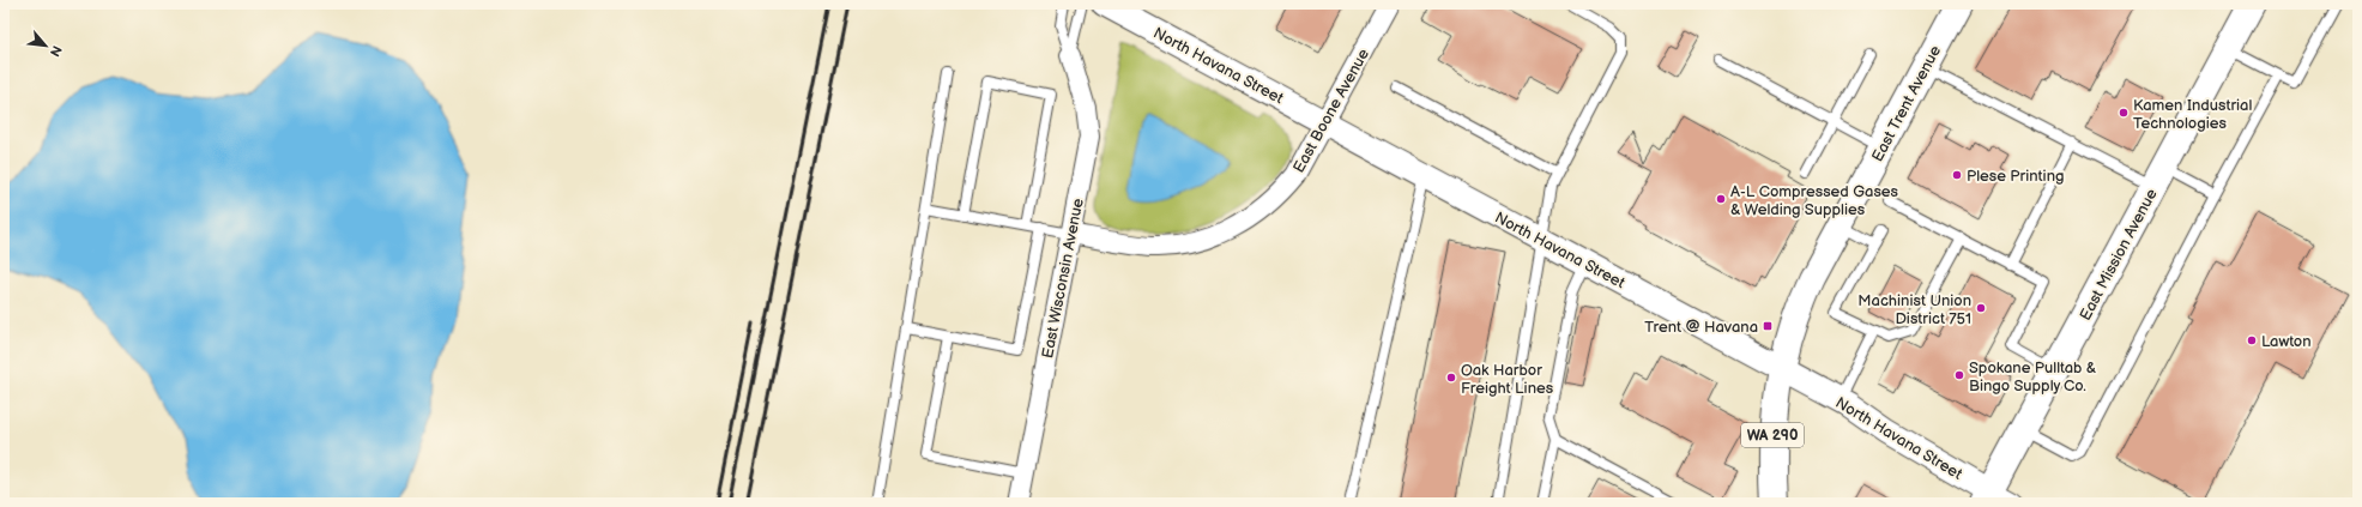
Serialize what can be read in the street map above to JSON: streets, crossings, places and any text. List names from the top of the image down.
{
  "streets": {
    "main road": ["East Trent Avenue", "East Mission Avenue", "WA 290"],
    "street": ["North Havana Street", "East Boone Avenue", "East Wisconsin Avenue"]
  },
  "crossings": [
    ["North Havana Street", "East Trent Avenue"],
    ["North Havana Street", "East Boone Avenue"],
    ["North Havana Street", "East Mission Avenue"],
    ["East Boone Avenue", "East Wisconsin Avenue"]
  ],
  "places": {
    "other": [
      "Kamen Industrial Technologies",
      "Plese Printing",
      "A-L Compressed Gases & Welding Supplies",
      "Machinist Union District 751",
      "Lawton",
      "Spokane Pulltab & Bingo Supply Co.",
      "Oak Harbor Freight Lines"
    ],
    "transit": ["Trent @ Havana"]
  },
  "north": "bottom right"
}
